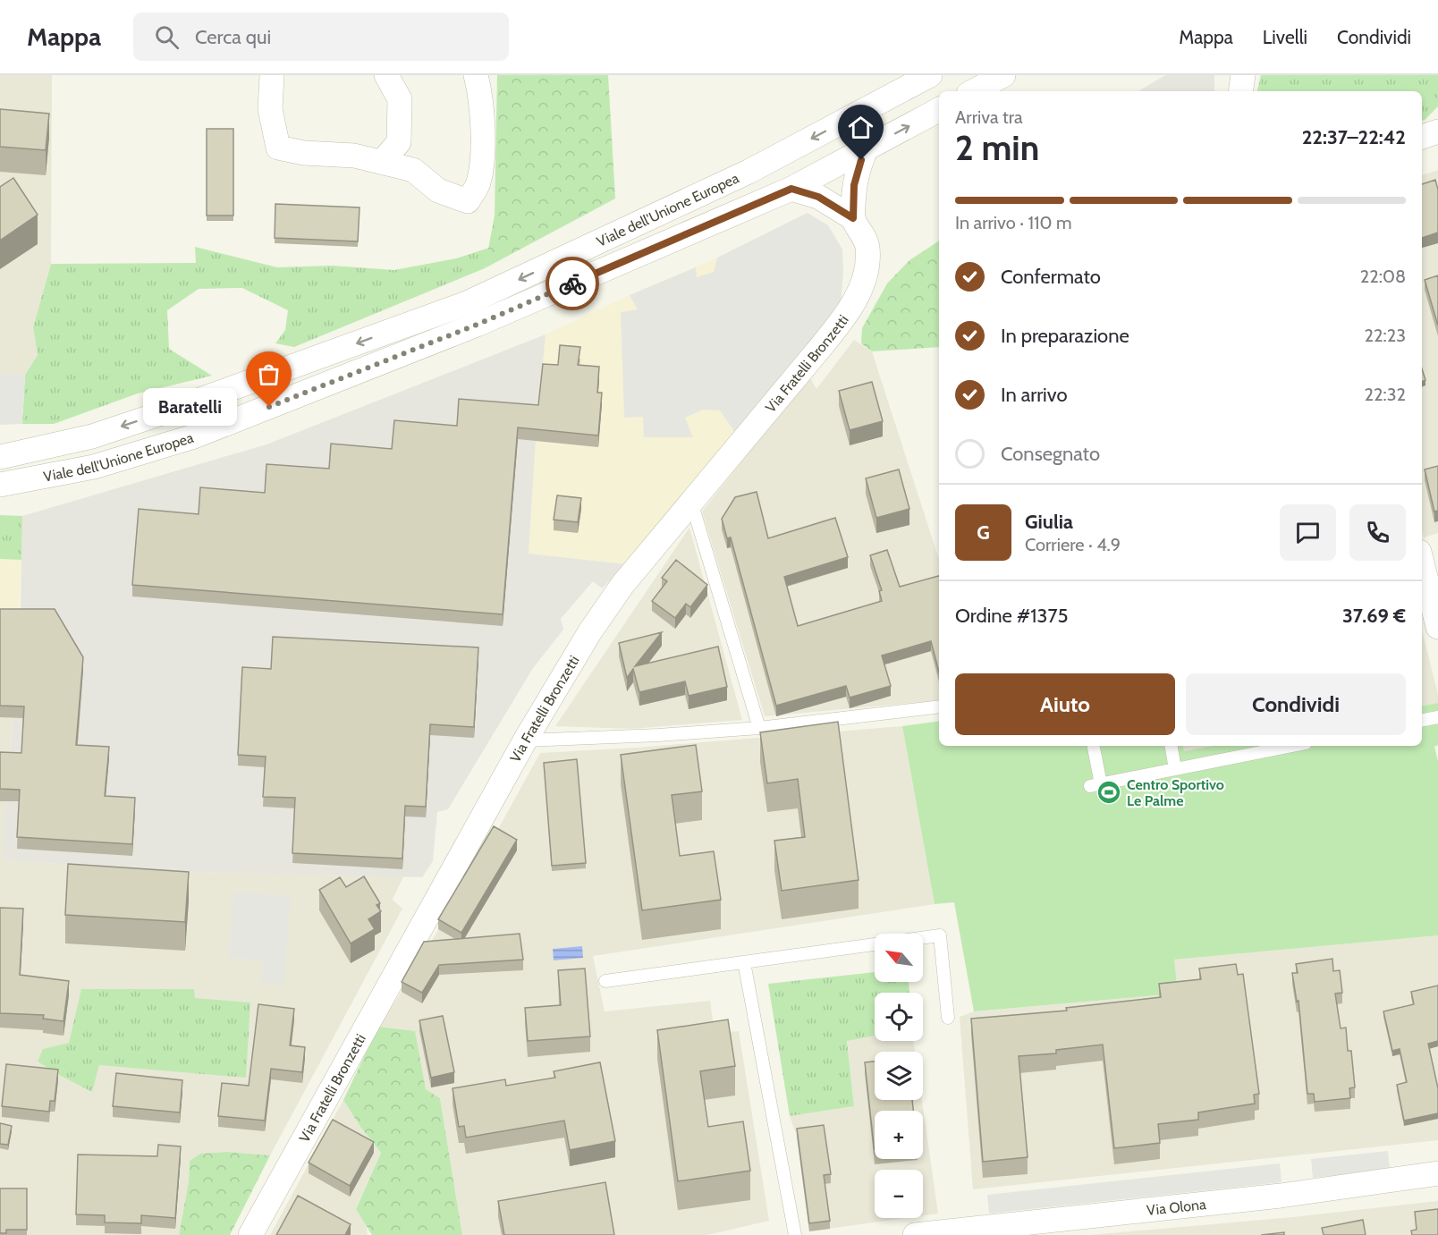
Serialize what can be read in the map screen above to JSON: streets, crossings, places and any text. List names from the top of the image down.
{
  "streets": {
    "street": ["Viale dell'Unione Europea", "Via Fratelli Bronzetti", "Via Olona"]
  },
  "crossings": [
    ["Viale dell'Unione Europea", "Via Fratelli Bronzetti"]
  ],
  "places": {
    "other": ["Baratelli"],
    "sports": ["Centro Sportivo Le Palme"]
  },
  "north": "top left",
  "page": {
    "header": "Mappa",
    "search": "Cerca qui",
    "nav": ["Mappa", "Livelli", "Condividi"],
    "heading": ["2 min", "Arriva tra", "22:37–22:42"],
    "panel": [
      "Giulia",
      "Corriere · 4.9",
      "Ordine #1375",
      "37.69 €"
    ],
    "bar": "In arrivo · 110 m",
    "list": [
      ["Confermato", "22:08"],
      ["In preparazione", "22:23"],
      ["In arrivo", "22:32"],
      "Consegnato"
    ],
    "bubble": "Baratelli",
    "round": "G",
    "buttons": ["Aiuto", "Condividi"],
    "map_buttons": ["+", "−"]
  }
}
